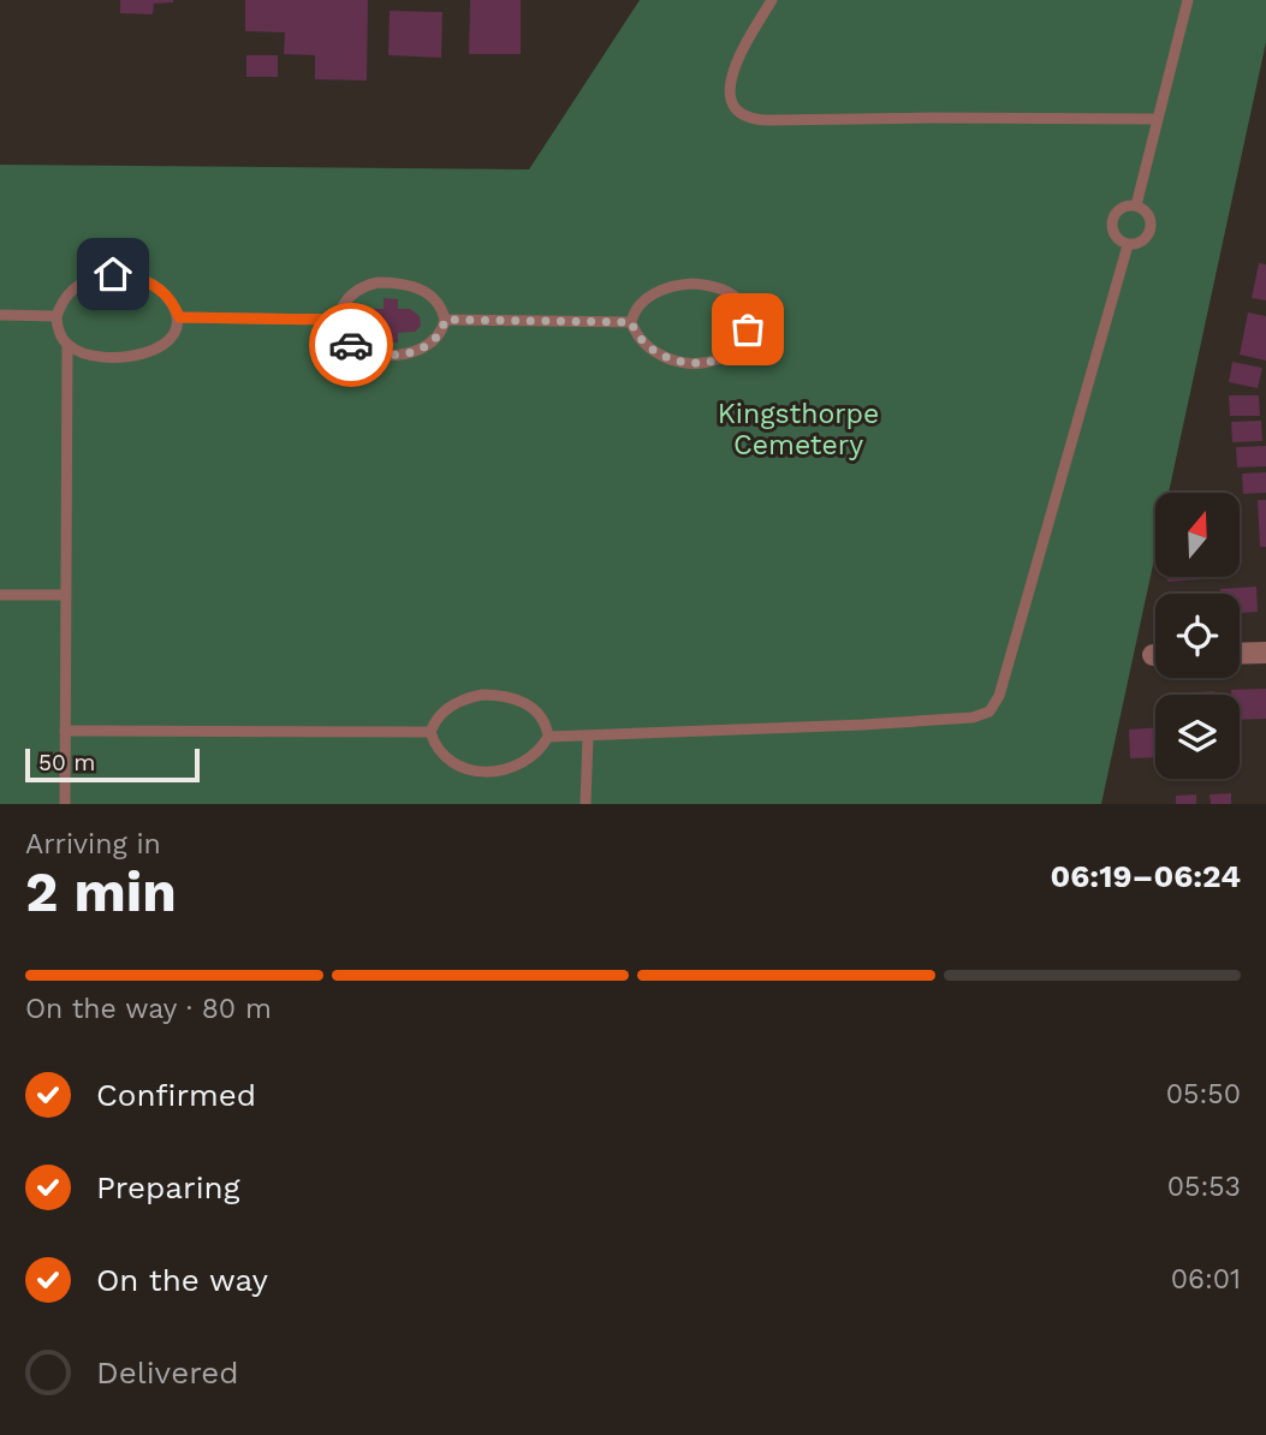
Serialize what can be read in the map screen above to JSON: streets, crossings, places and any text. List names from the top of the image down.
{
  "parks": ["Kingsthorpe Cemetery"],
  "scale_bar": "50 m",
  "north": "top",
  "page": {
    "scale": "50 m",
    "heading": ["2 min", "Arriving in", "06:19–06:24"],
    "bar": "On the way · 80 m",
    "list": [
      ["Confirmed", "05:50"],
      ["Preparing", "05:53"],
      ["On the way", "06:01"],
      "Delivered"
    ]
  }
}
